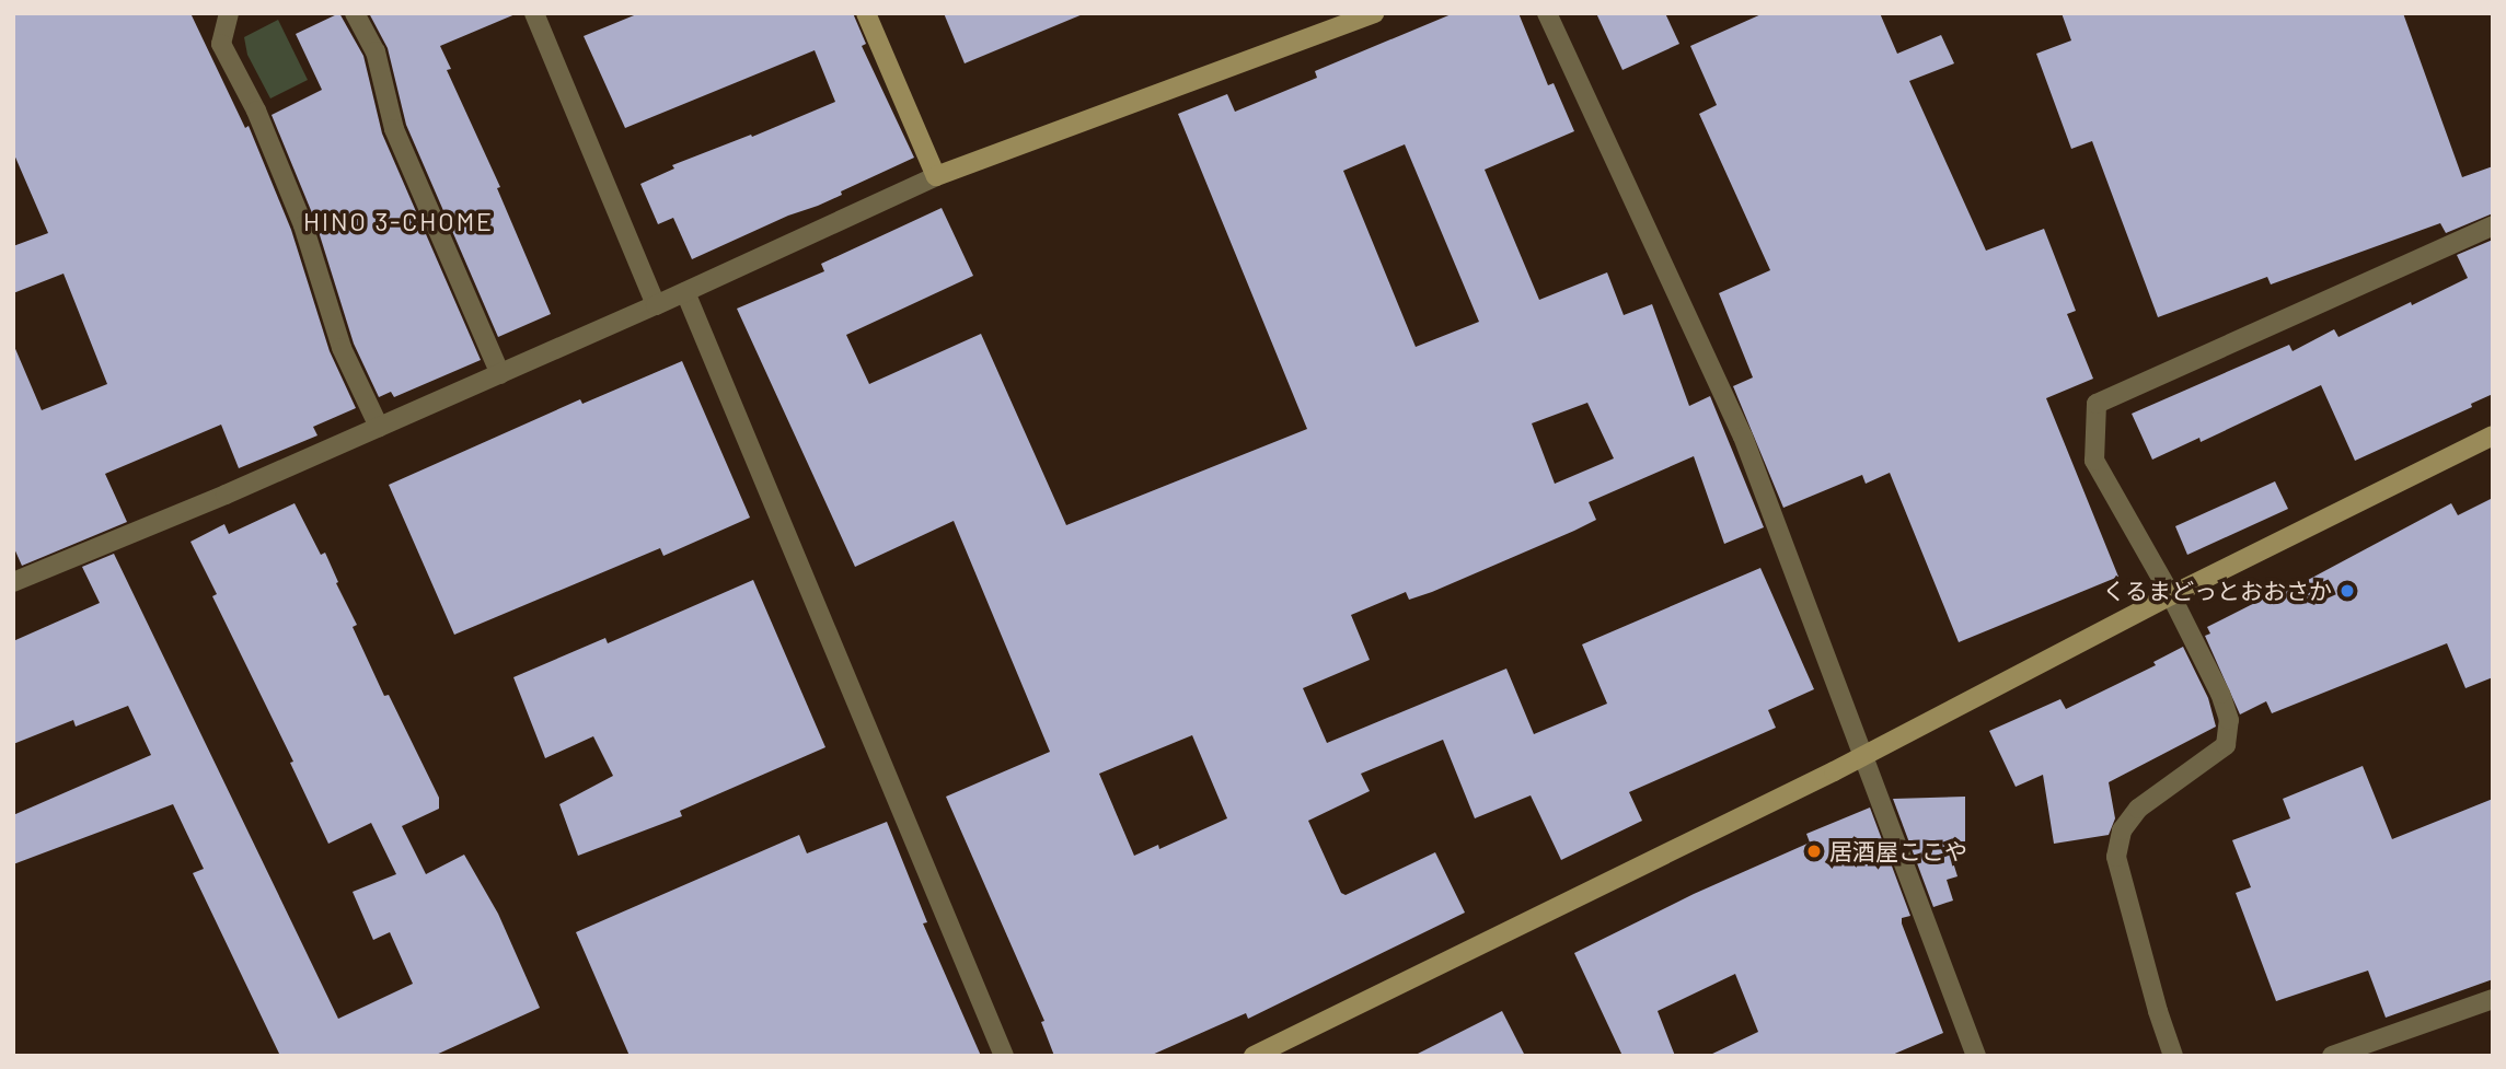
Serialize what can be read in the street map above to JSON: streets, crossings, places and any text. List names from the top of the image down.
{
  "districts": ["HINO 3-CHOME"],
  "places": ["くるまどっとおおさか", "居酒屋ここや"]
}
